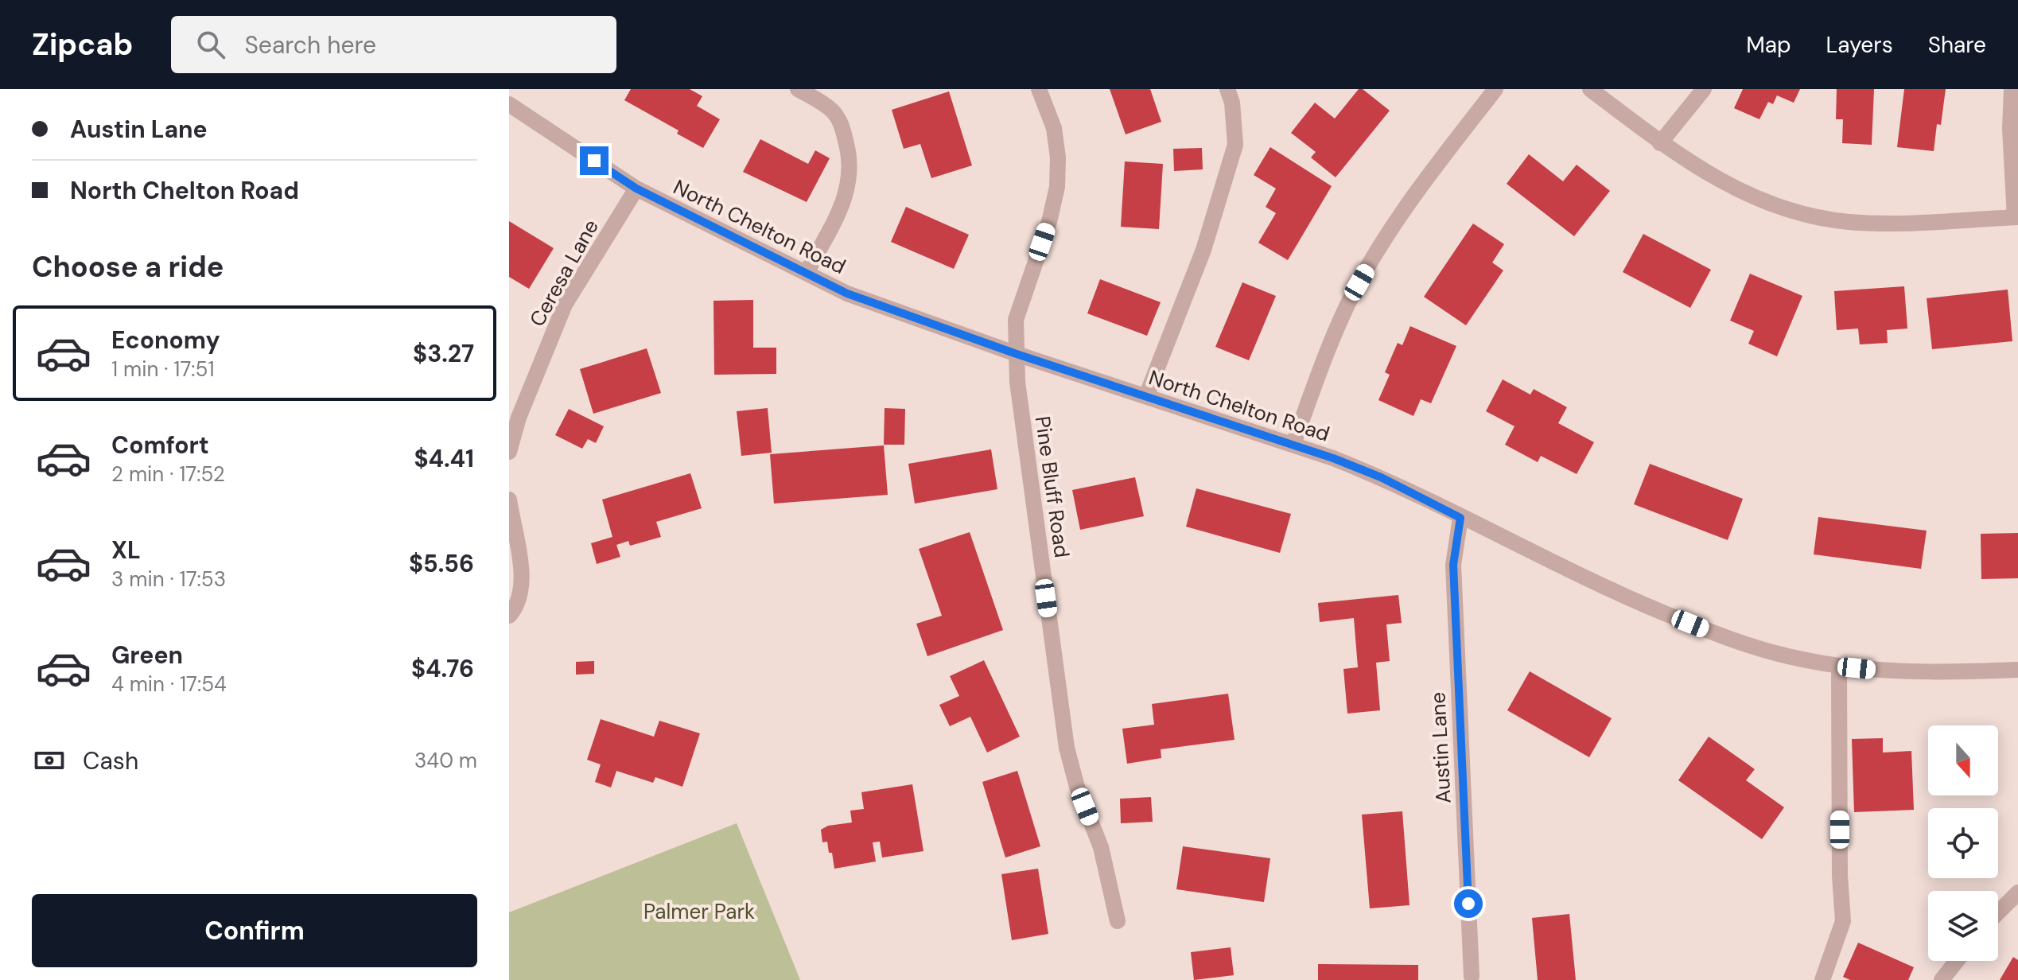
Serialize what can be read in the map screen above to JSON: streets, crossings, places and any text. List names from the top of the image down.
{
  "streets": {
    "street": [
      "North Chelton Road",
      "Ceresa Lane",
      "Pine Bluff Road",
      "Austin Lane"
    ]
  },
  "crossings": [
    ["North Chelton Road", "Ceresa Lane"],
    ["North Chelton Road", "Pine Bluff Road"],
    ["North Chelton Road", "Austin Lane"]
  ],
  "parks": ["Palmer Park"],
  "north": "bottom",
  "page": {
    "header": "Zipcab",
    "search": "Search here",
    "nav": ["Map", "Layers", "Share"],
    "banner": ["Austin Lane", "North Chelton Road"],
    "heading": "Choose a ride",
    "list": [
      {
        "name": "Economy",
        "note": "1 min · 17:51",
        "value": "$3.27"
      },
      {
        "name": "Comfort",
        "note": "2 min · 17:52",
        "value": "$4.41"
      },
      {
        "name": "XL",
        "note": "3 min · 17:53",
        "value": "$5.56"
      },
      {
        "name": "Green",
        "note": "4 min · 17:54",
        "value": "$4.76"
      }
    ],
    "pay": ["Cash", "340 m"],
    "buttons": "Confirm"
  }
}
